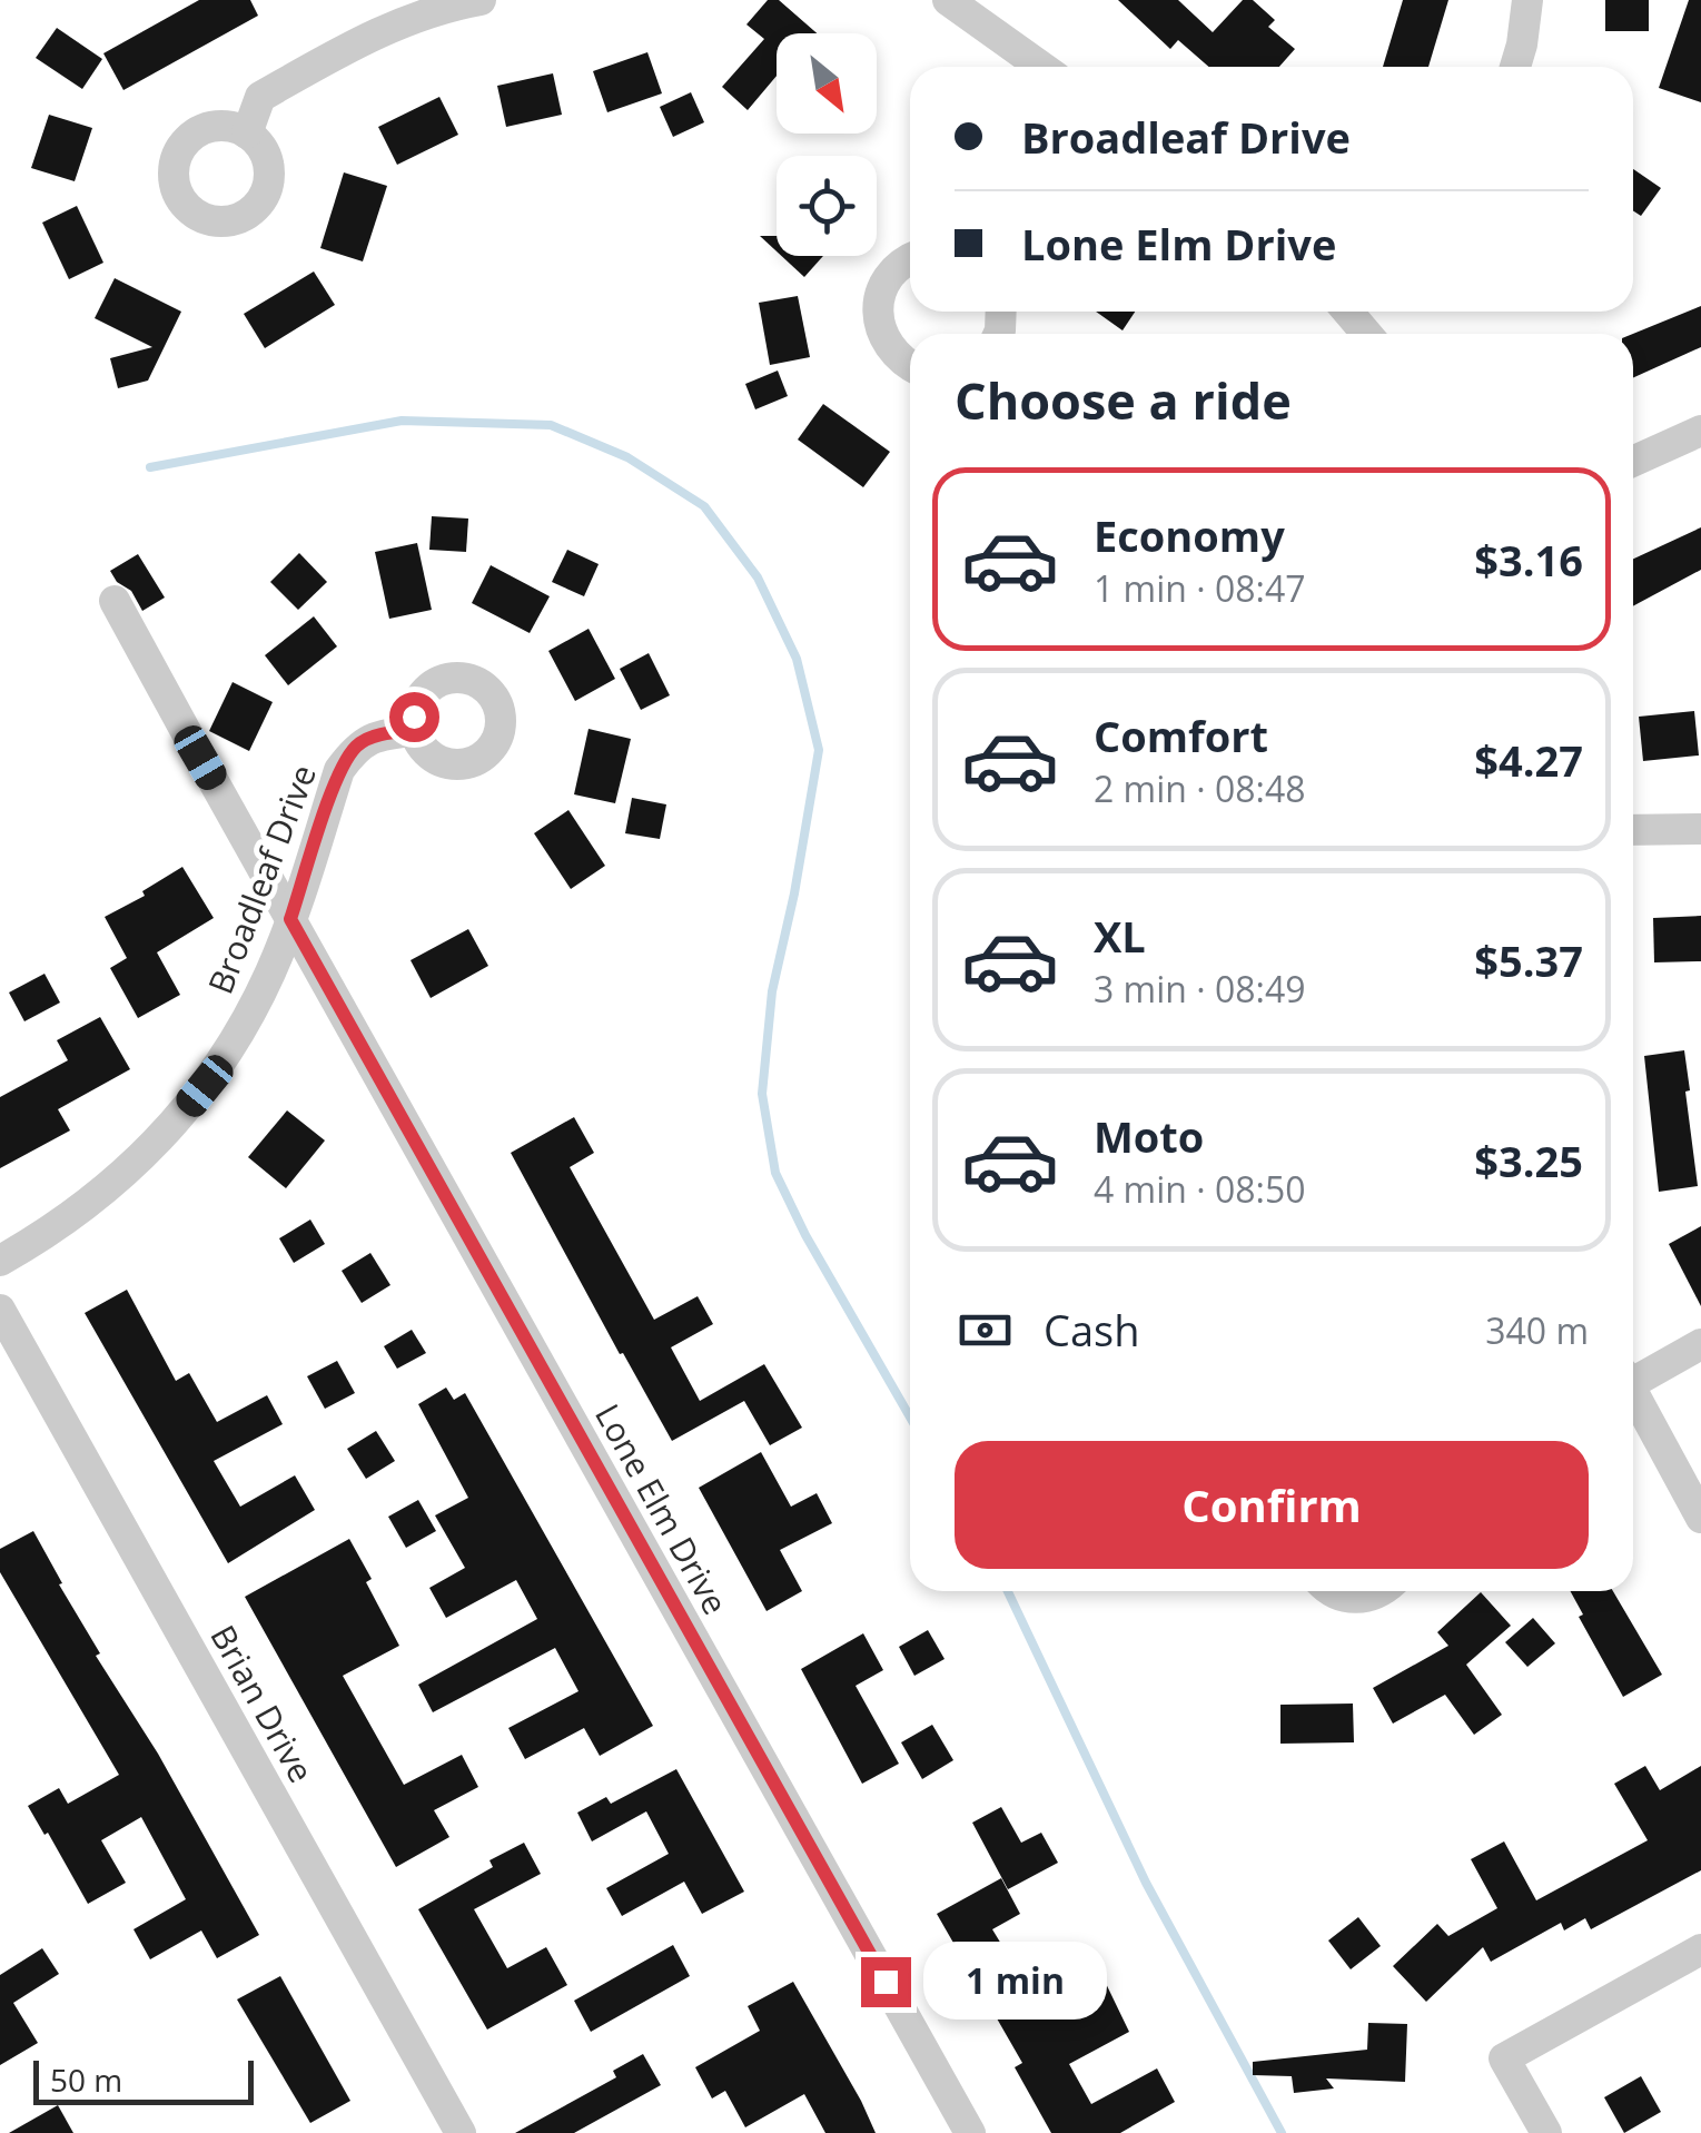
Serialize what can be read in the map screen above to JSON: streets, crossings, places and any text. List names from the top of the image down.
{
  "streets": {
    "street": ["Broadleaf Drive", "Lone Elm Drive", "Brian Drive"]
  },
  "crossings": [
    ["Broadleaf Drive", "Lone Elm Drive"]
  ],
  "scale_bar": "50 m",
  "north": "bottom right",
  "page": {
    "banner": ["Broadleaf Drive", "Lone Elm Drive"],
    "heading": "Choose a ride",
    "list": [
      {
        "name": "Economy",
        "note": "1 min · 08:47",
        "value": "$3.16"
      },
      {
        "name": "Comfort",
        "note": "2 min · 08:48",
        "value": "$4.27"
      },
      {
        "name": "XL",
        "note": "3 min · 08:49",
        "value": "$5.37"
      },
      {
        "name": "Moto",
        "note": "4 min · 08:50",
        "value": "$3.25"
      }
    ],
    "pay": ["Cash", "340 m"],
    "buttons": "Confirm",
    "bubble": "1 min",
    "scale": "50 m"
  }
}
